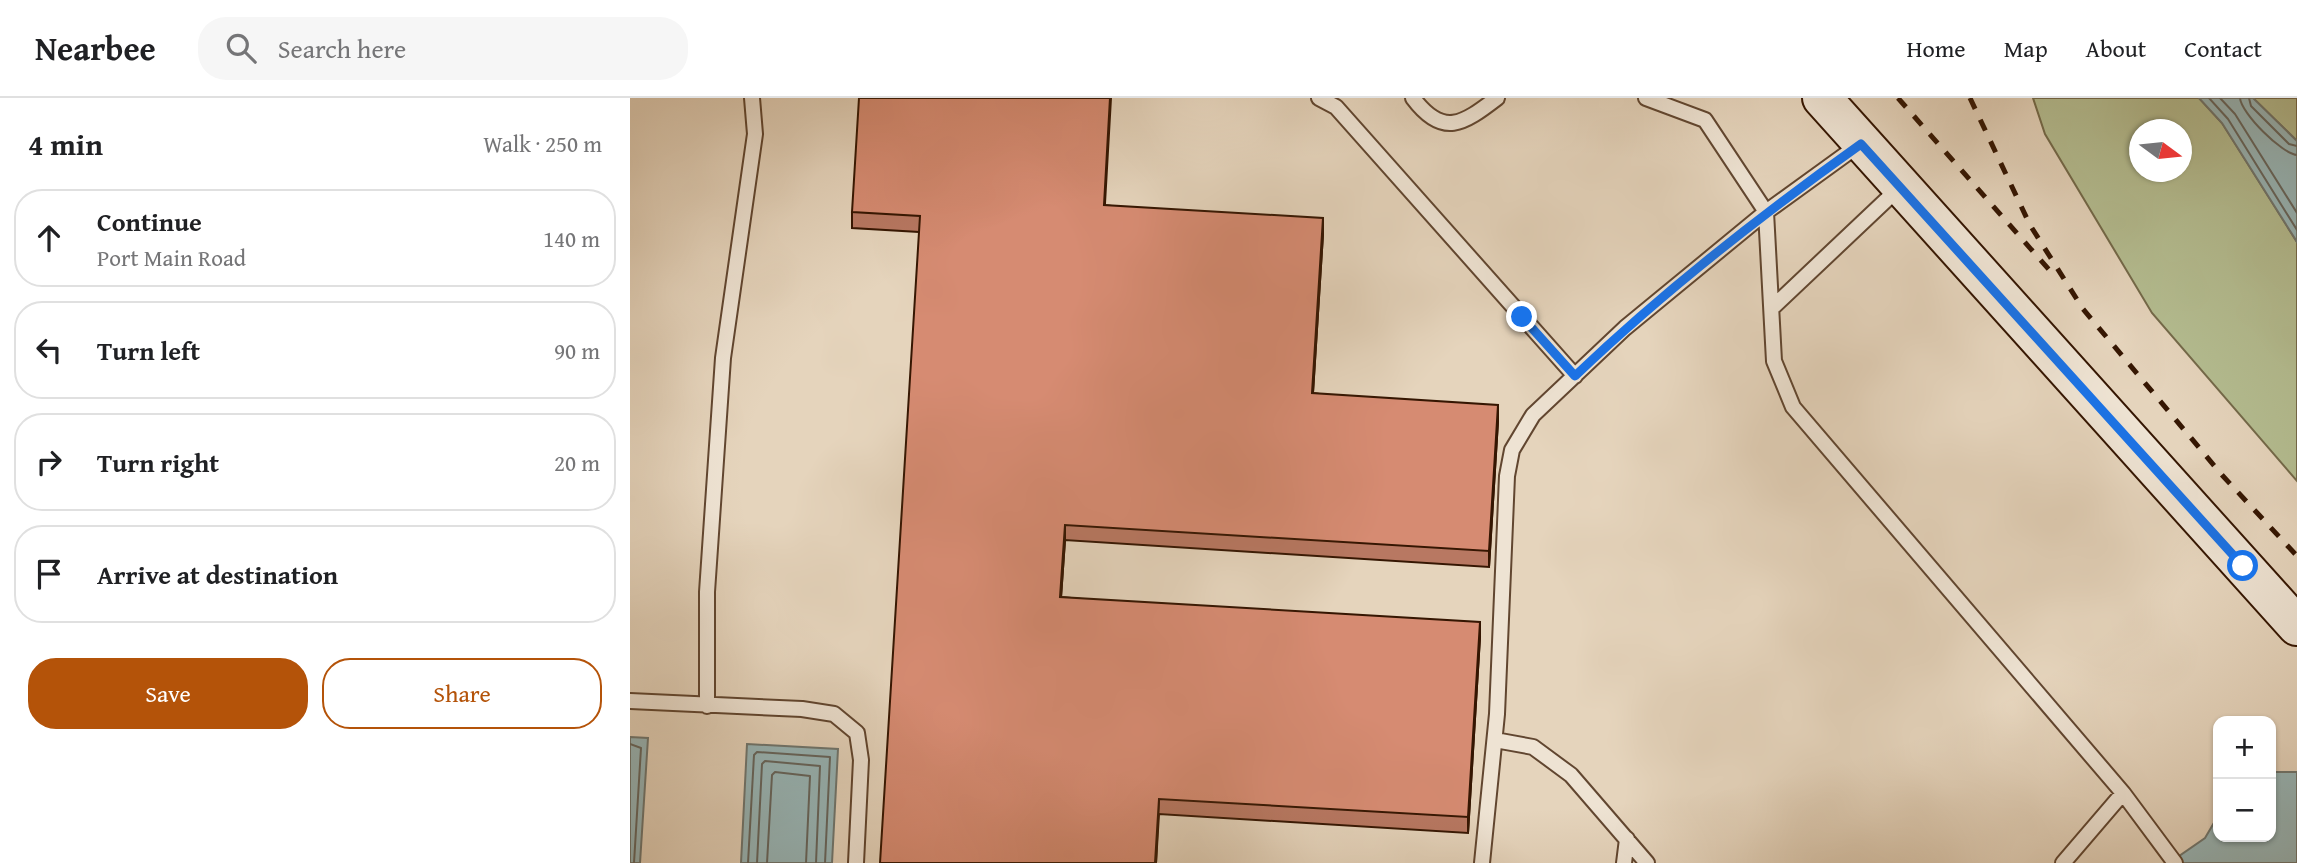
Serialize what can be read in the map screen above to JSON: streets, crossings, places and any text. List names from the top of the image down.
{
  "north": "right",
  "page": {
    "header": "Nearbee",
    "search": "Search here",
    "nav": [
      "Home",
      "Map",
      "About",
      "Contact"
    ],
    "heading": ["4 min", "Walk · 250 m"],
    "list": [
      ["Continue", "Port Main Road", "140 m"],
      ["Turn left", "90 m"],
      ["Turn right", "20 m"],
      "Arrive at destination"
    ],
    "buttons": ["Save", "Share"],
    "map_buttons": ["+", "−"]
  }
}
